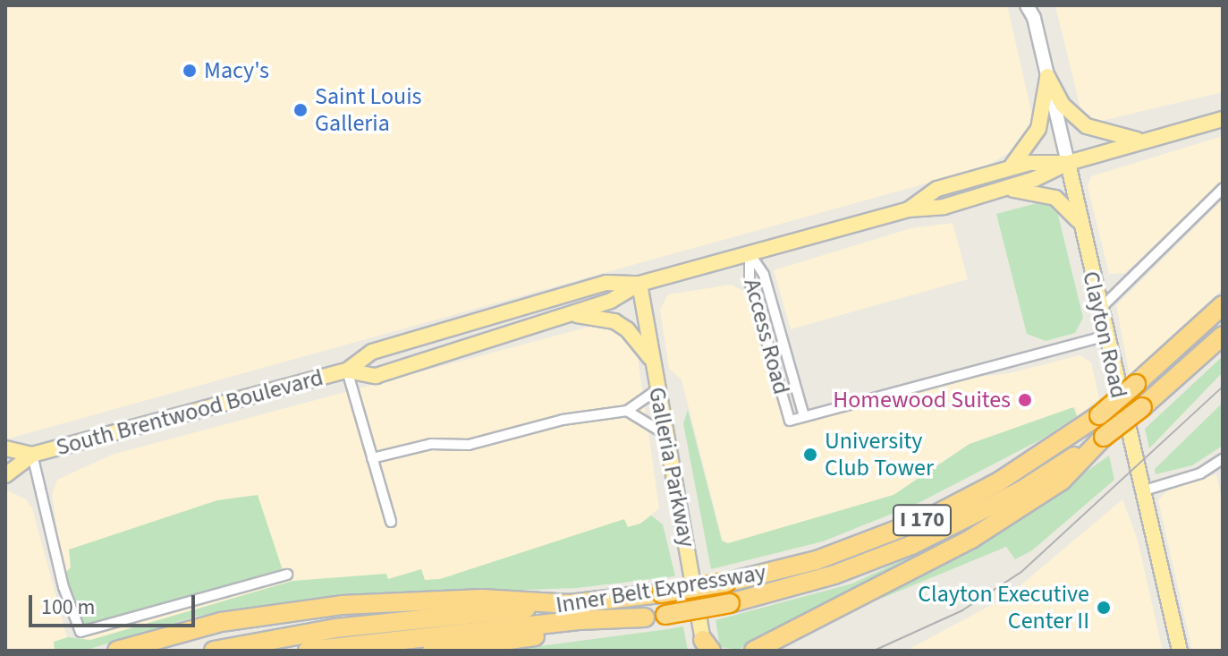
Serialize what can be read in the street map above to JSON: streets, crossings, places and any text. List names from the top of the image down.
{
  "streets": {
    "highway": ["I 170", "Inner Belt Expressway"],
    "main road": ["Clayton Road", "South Brentwood Boulevard", "Galleria Parkway"],
    "street": ["Access Road"]
  },
  "crossings": [
    ["Clayton Road", "South Brentwood Boulevard"],
    ["Access Road", "South Brentwood Boulevard"],
    ["South Brentwood Boulevard", "Galleria Parkway"]
  ],
  "places": [
    "Macy's",
    "Saint Louis Galleria",
    "Homewood Suites",
    "University Club Tower",
    "Clayton Executive Center II"
  ],
  "scale_bar": "100 m"
}
